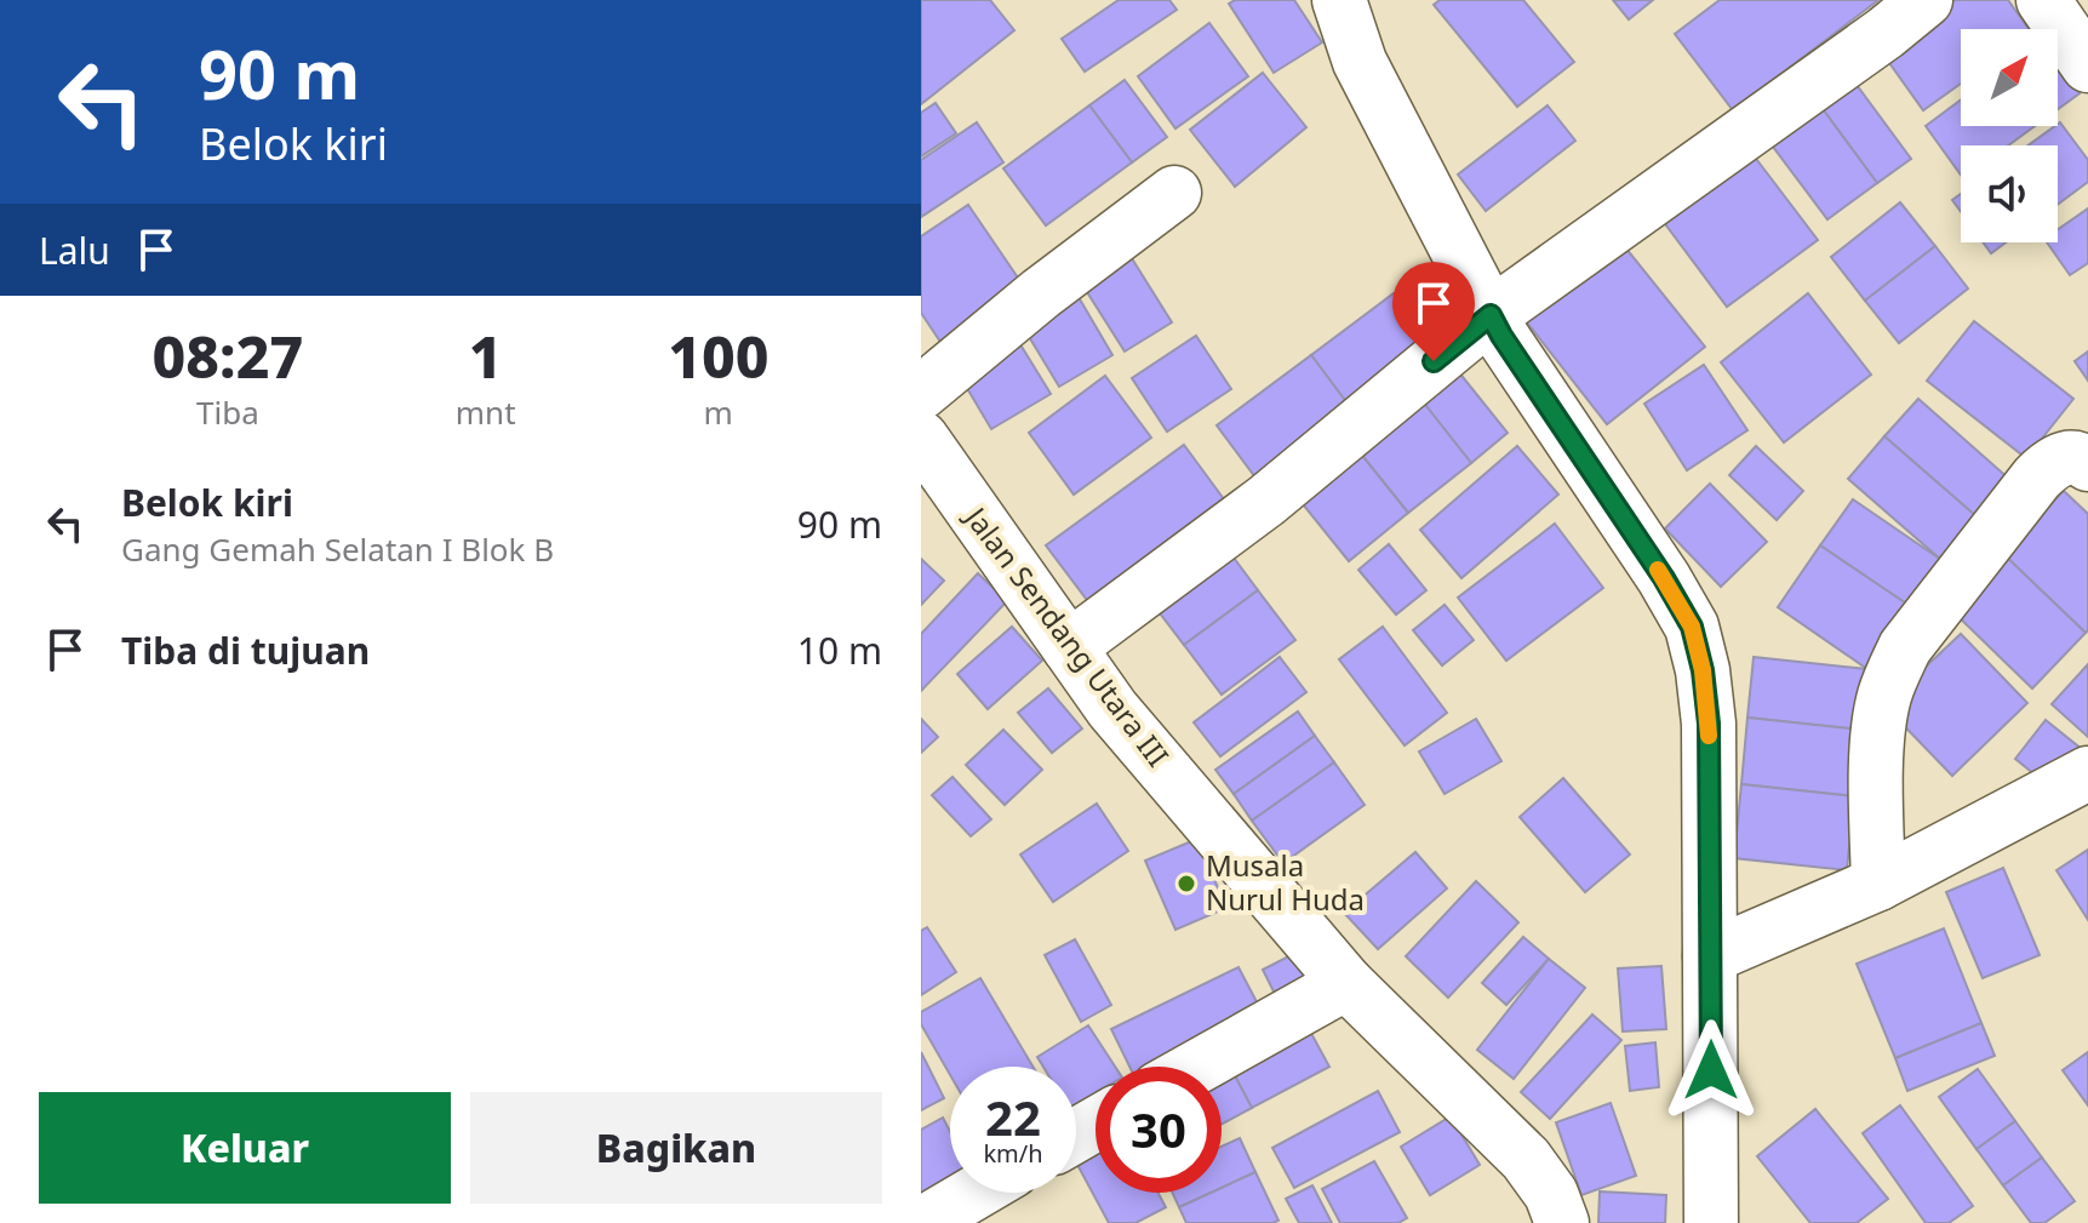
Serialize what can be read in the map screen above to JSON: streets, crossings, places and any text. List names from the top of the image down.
{
  "streets": {
    "street": ["Jalan Sendang Utara III"]
  },
  "places": ["Musala Nurul Huda"],
  "north": "top right",
  "page": {
    "turn": ["90 m", "Belok kiri"],
    "then": "Lalu",
    "eta": [
      "08:27",
      "Tiba",
      "1",
      "mnt",
      "100",
      "m"
    ],
    "list": [
      {
        "name": "Belok kiri",
        "note": "Gang Gemah Selatan I Blok B",
        "value": "90 m"
      },
      {
        "name": "Tiba di tujuan",
        "value": "10 m"
      }
    ],
    "speed": "22 km/h",
    "limit": "30",
    "buttons": ["Keluar", "Bagikan"]
  }
}
